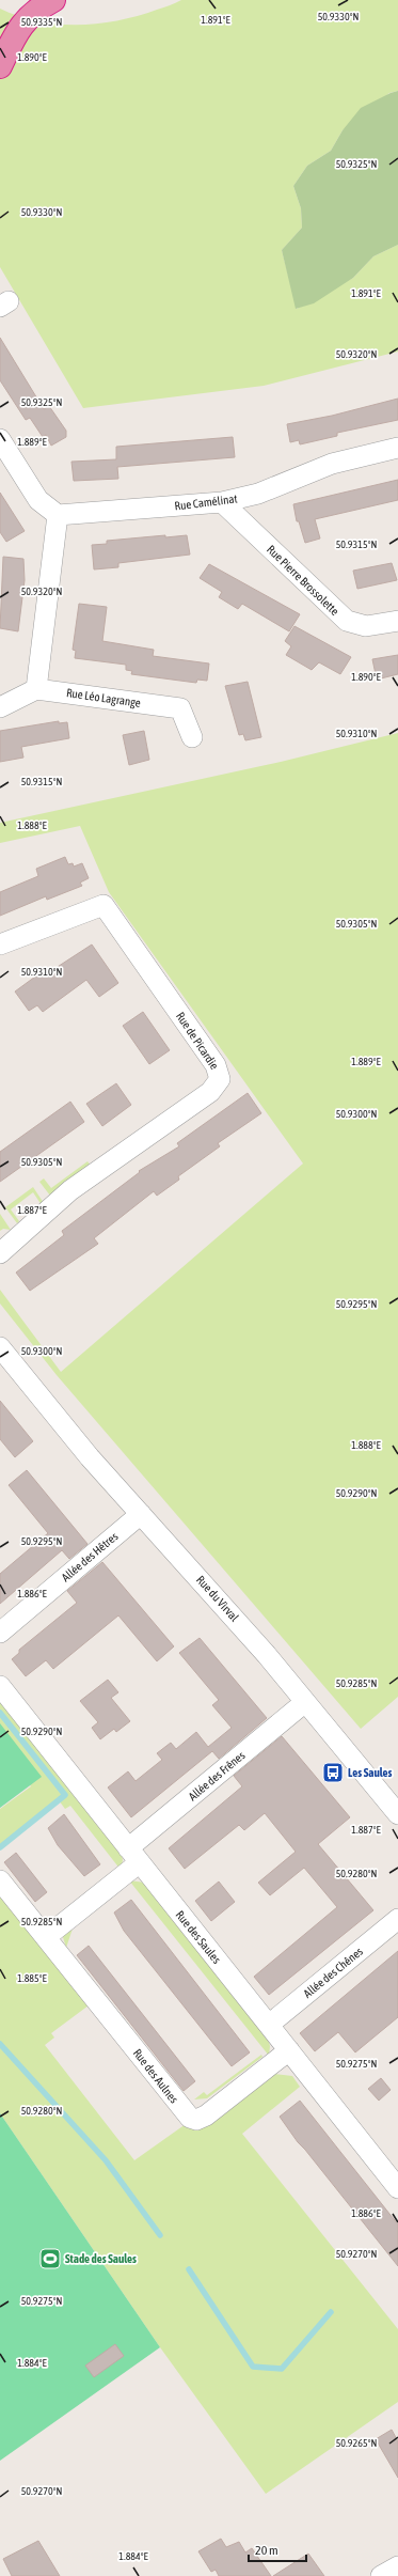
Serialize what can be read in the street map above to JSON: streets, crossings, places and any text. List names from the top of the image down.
{
  "streets": {
    "street": [
      "Rue Camélinat",
      "Rue Pierre Brossolette",
      "Rue Léo Lagrange",
      "Rue de Picardie",
      "Allée des Hêtres",
      "Rue du Virval",
      "Allée des Frênes",
      "Rue des Saules",
      "Allée des Chênes",
      "Rue des Aulnes"
    ]
  },
  "crossings": [
    ["Rue Camélinat", "Rue Pierre Brossolette"],
    ["Allée des Hêtres", "Rue du Virval"],
    ["Rue du Virval", "Allée des Frênes"],
    ["Allée des Frênes", "Rue des Saules"],
    ["Rue des Saules", "Allée des Chênes"],
    ["Rue des Saules", "Rue des Aulnes"]
  ],
  "places": {
    "bus stop": ["Les Saules"],
    "sports": ["Stade des Saules"]
  },
  "scale_bar": "20 m",
  "coordinates": [
    "50.9330°N",
    "1.891°E",
    "50.9335°N",
    "1.890°E",
    "50.9325°N",
    "50.9320°N",
    "1.889°E",
    "50.9315°N",
    "50.9310°N",
    "1.888°E",
    "50.9305°N",
    "50.9300°N",
    "1.887°E",
    "50.9295°N",
    "50.9290°N",
    "1.886°E",
    "50.9285°N",
    "50.9280°N",
    "1.885°E",
    "50.9275°N",
    "50.9270°N",
    "1.884°E",
    "50.9265°N"
  ]
}
